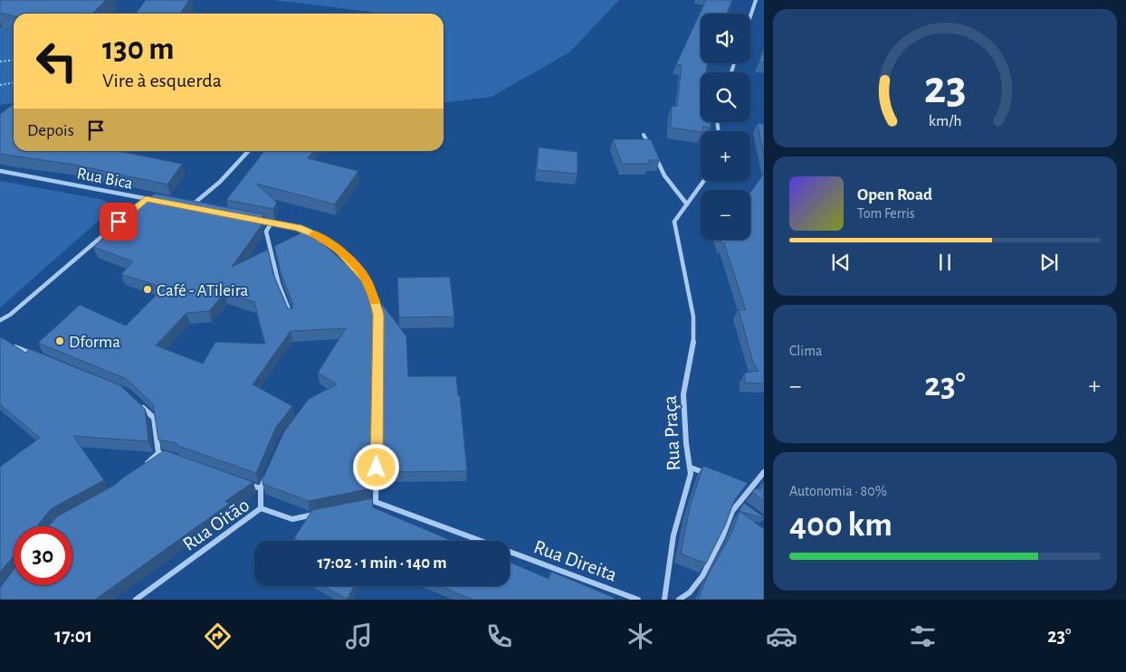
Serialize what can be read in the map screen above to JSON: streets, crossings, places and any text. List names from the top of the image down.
{
  "streets": {
    "street": [
      "Rua Bica",
      "Rua Praça",
      "Rua Oitão",
      "Rua Direita"
    ]
  },
  "places": ["Café - ATileira", "Dforma"],
  "page": {
    "map_buttons": ["+", "−"],
    "turn": ["130 m", "Vire à esquerda"],
    "then": "Depois",
    "song": ["Open Road", "Tom Ferris"],
    "tile": [
      "Clima",
      ["Autonomia · 80%", "400 km"]
    ],
    "heat": ["−", "23°", "+"],
    "limit": "30",
    "trip": "17:02 · 1 min · 140 m",
    "tabs": ["17:01", "23°"],
    "gauge": ["23", "km/h"]
  }
}
